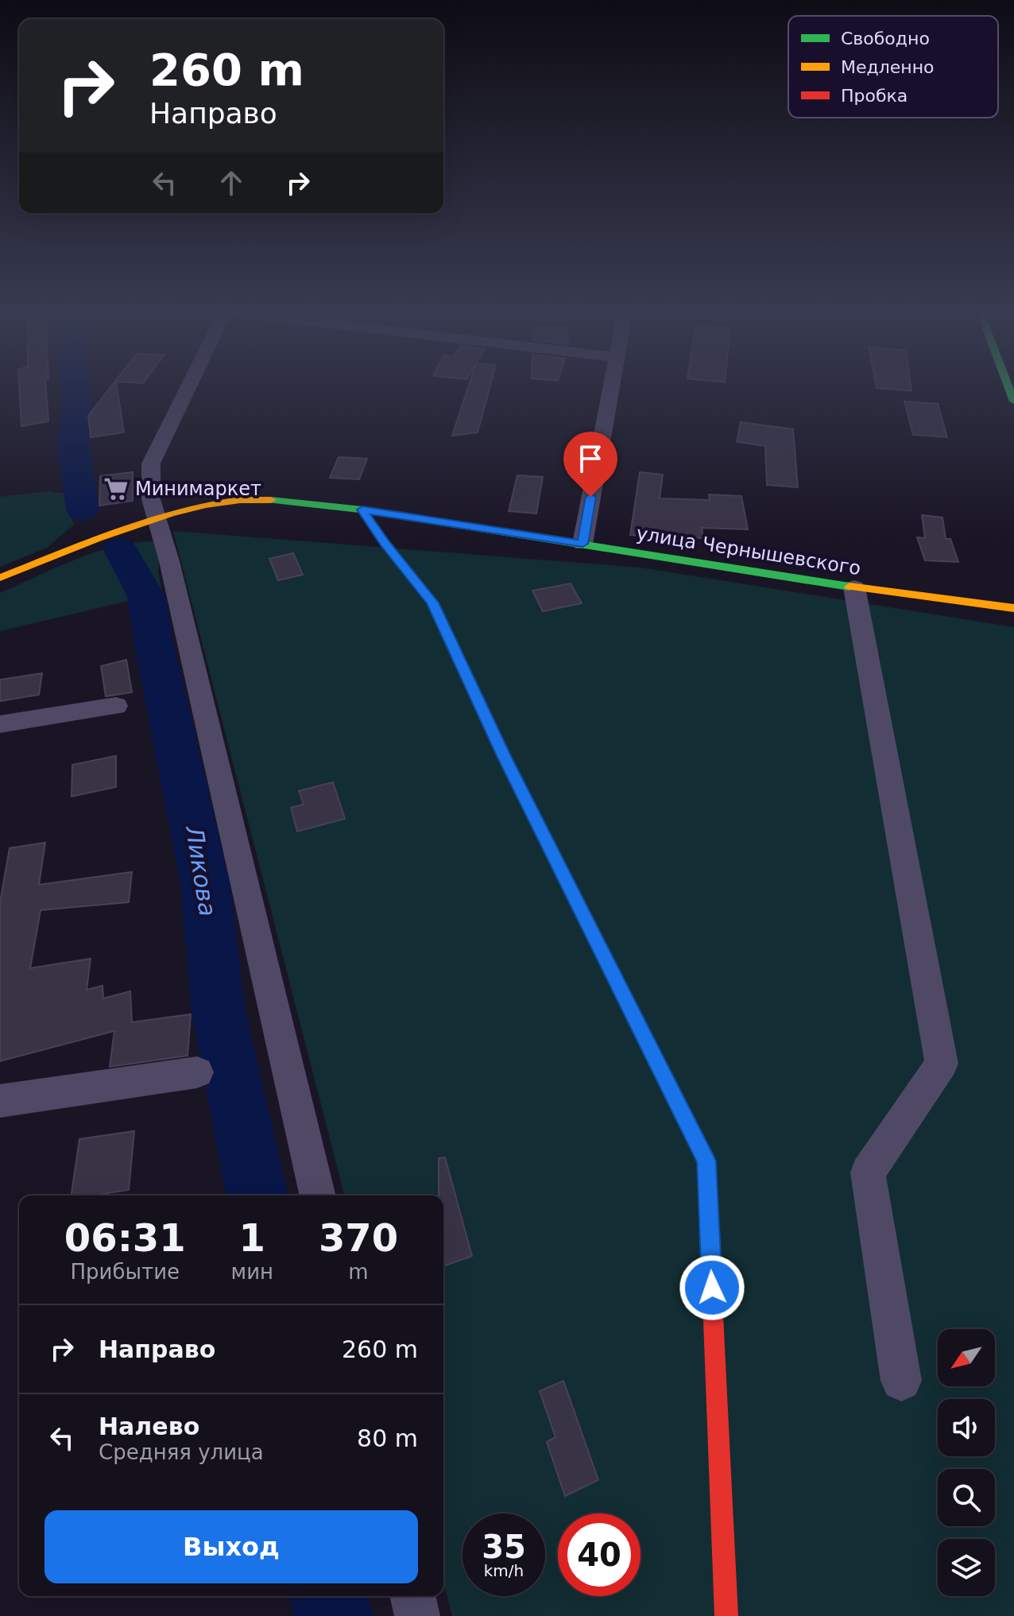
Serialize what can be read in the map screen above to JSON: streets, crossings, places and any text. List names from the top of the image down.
{
  "streets": {
    "street": ["улица Чернышевского"]
  },
  "water": ["Ликова"],
  "places": {
    "supermarket": ["Минимаркет"]
  },
  "legend": ["Свободно", "Медленно", "Пробка"],
  "north": "bottom left",
  "page": {
    "turn": ["260 m", "Направо"],
    "eta": [
      "06:31",
      "Прибытие",
      "1",
      "мин",
      "370",
      "m"
    ],
    "list": [
      {
        "name": "Направо",
        "value": "260 m"
      },
      {
        "name": "Налево",
        "note": "Средняя улица",
        "value": "80 m"
      }
    ],
    "buttons": "Выход",
    "speed": "35 km/h",
    "limit": "40"
  }
}
